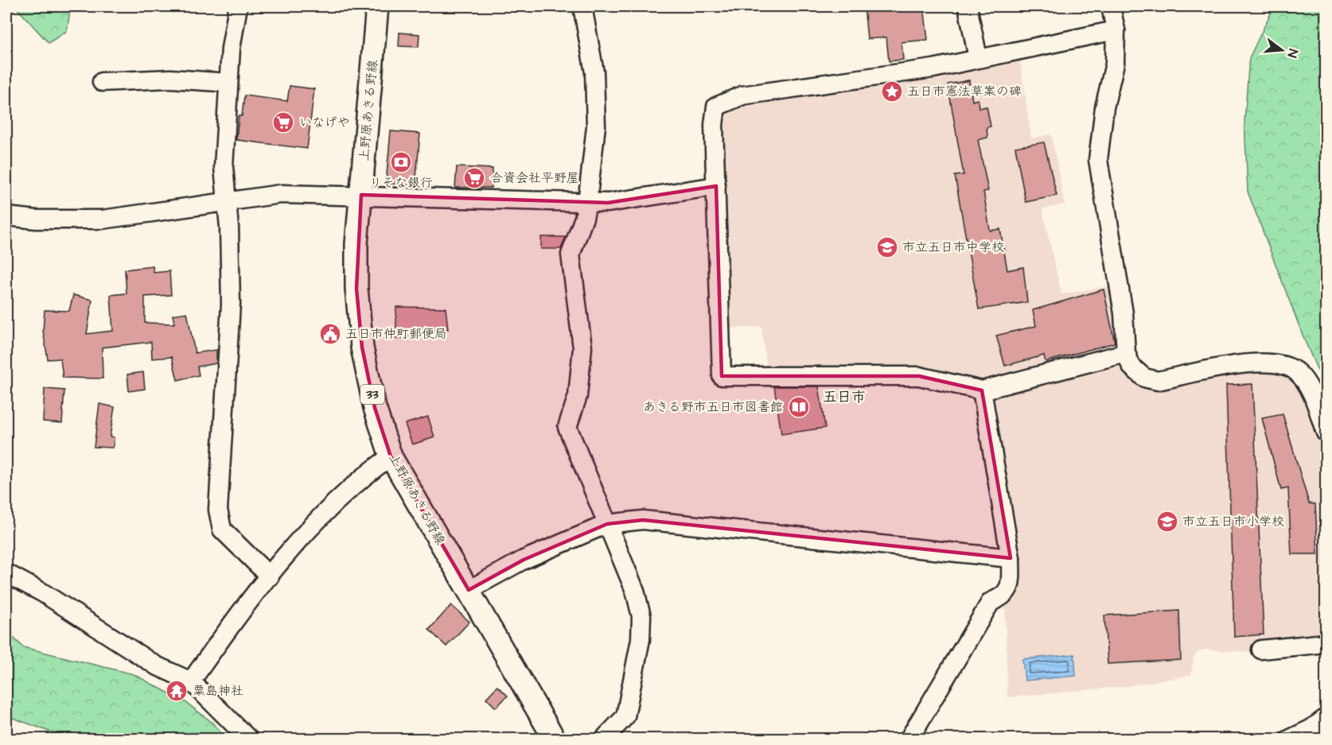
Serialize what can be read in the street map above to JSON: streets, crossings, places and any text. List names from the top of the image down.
{
  "streets": {
    "main road": ["上野原あきる野線", "33"]
  },
  "districts": ["五日市"],
  "places": {
    "place": ["五日市憲法草案の碑"],
    "supermarket": ["いなげや", "合資会社平野屋"],
    "bank": ["りそな銀行"],
    "school or university": ["市立五日市中学校", "市立五日市小学校"],
    "public building": ["五日市仲町郵便局"],
    "library": ["あきる野市五日市図書館"],
    "temple": ["粟島神社"]
  },
  "north": "right"
}
